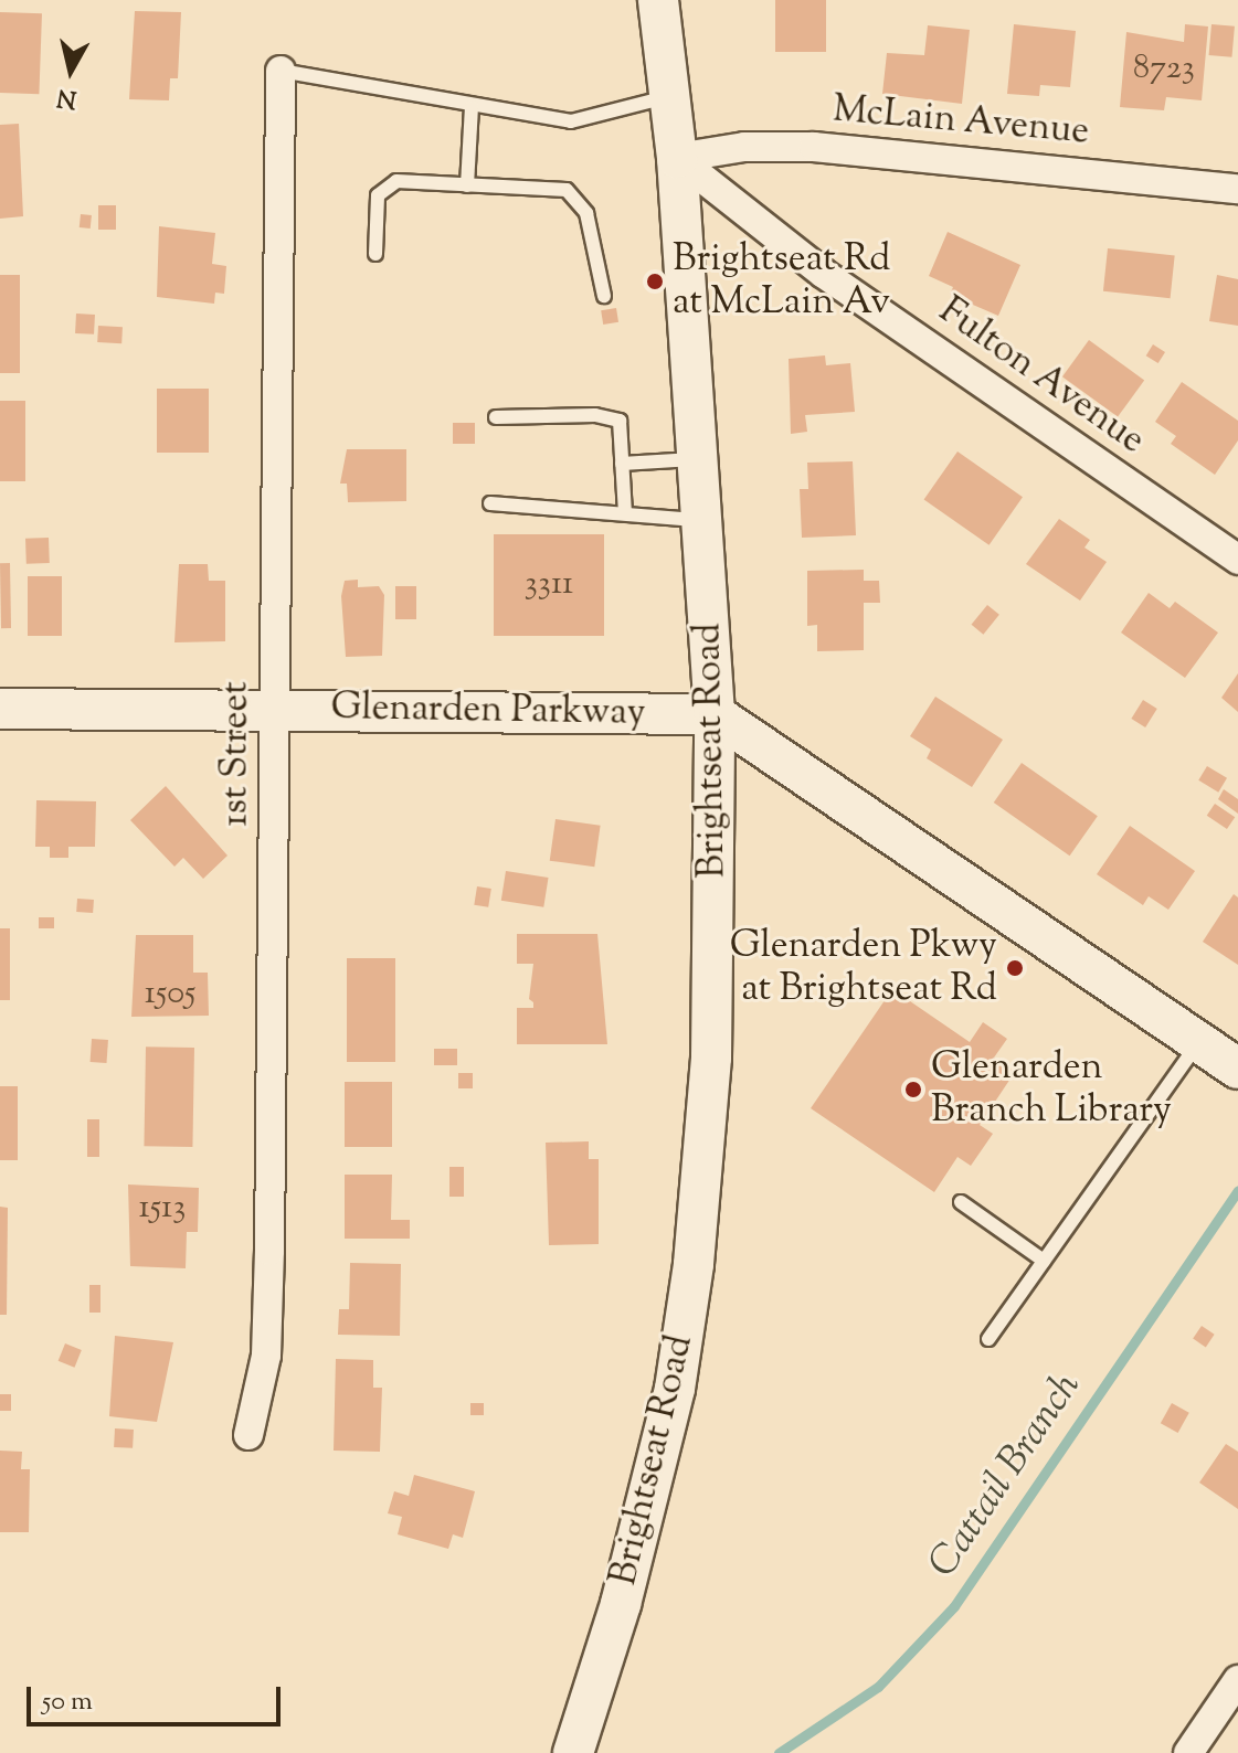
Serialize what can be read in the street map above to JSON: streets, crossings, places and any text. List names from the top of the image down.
{
  "streets": {
    "street": [
      "McLain Avenue",
      "Fulton Avenue",
      "Glenarden Parkway",
      "Brightseat Road",
      "1st Street"
    ]
  },
  "crossings": [
    ["McLain Avenue", "Fulton Avenue"],
    ["McLain Avenue", "Brightseat Road"],
    ["Fulton Avenue", "Brightseat Road"],
    ["Glenarden Parkway", "Brightseat Road"],
    ["Glenarden Parkway", "1st Street"]
  ],
  "water": ["Cattail Branch"],
  "places": ["Brightseat Rd at McLain Av", "Glenarden Pkwy at Brightseat Rd", "Glenarden Branch Library"],
  "house_numbers": [
    "8723",
    "3311",
    "1505",
    "1513"
  ],
  "scale_bar": "50 m",
  "north": "bottom"
}
